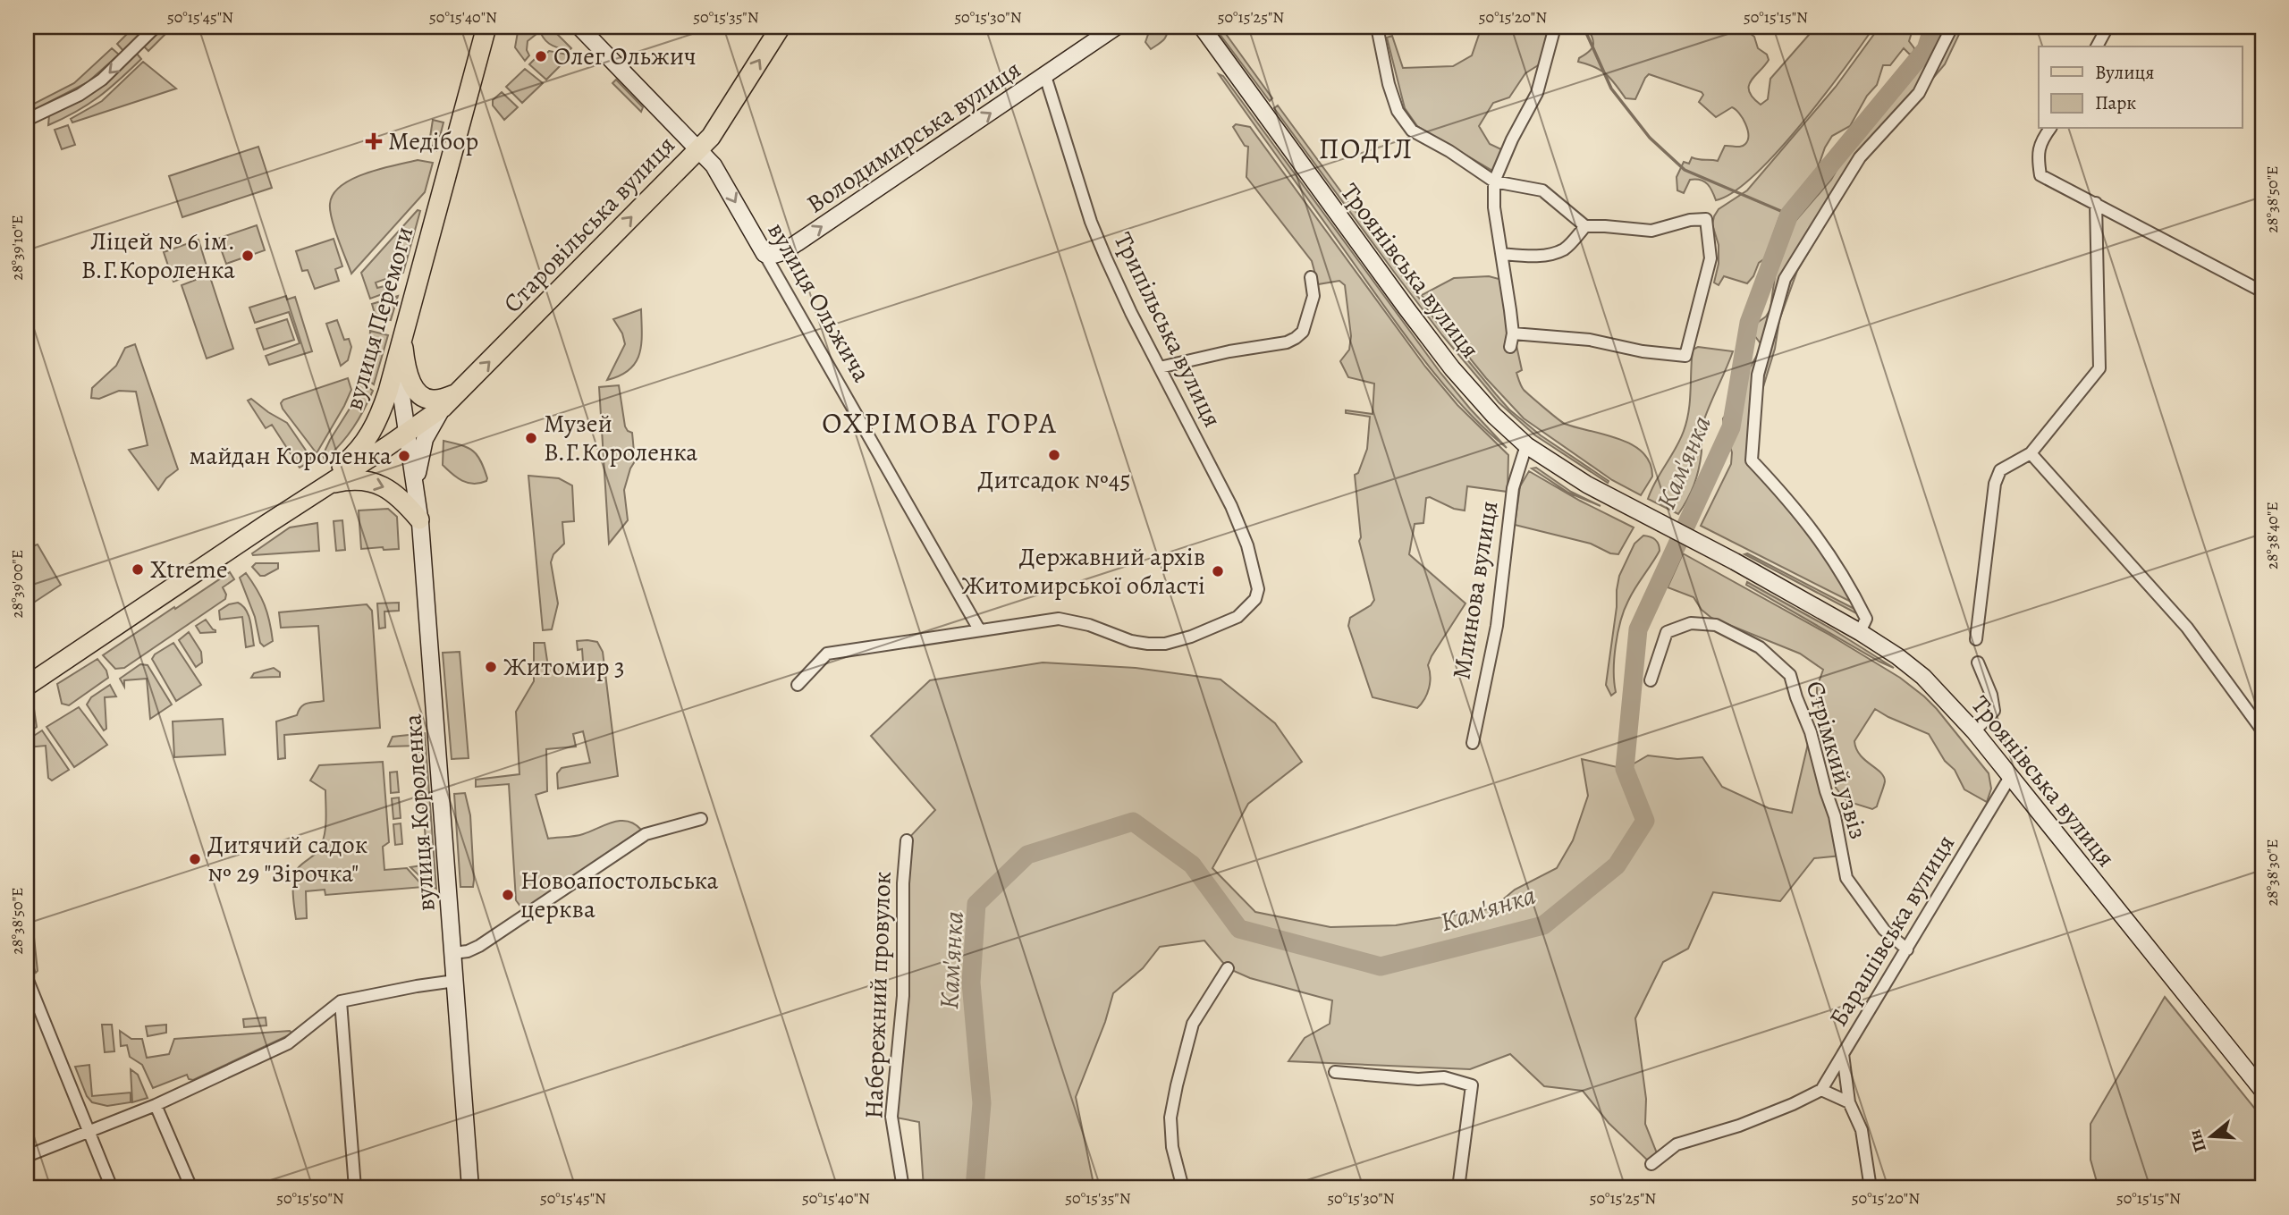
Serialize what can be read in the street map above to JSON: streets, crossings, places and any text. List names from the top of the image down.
{
  "streets": {
    "main road": ["Старовільська вулиця", "вулиця Перемоги"],
    "street": [
      "Володимирська вулиця",
      "Троянівська вулиця",
      "вулиця Ольжича",
      "Трипільська вулиця",
      "Млинова вулиця",
      "Стрімкий узвіз",
      "вулиця Короленка",
      "Барашівська вулиця",
      "Набережний провулок"
    ]
  },
  "crossings": [
    ["Володимирська вулиця", "вулиця Ольжича"],
    ["Володимирська вулиця", "Трипільська вулиця"],
    ["Старовільська вулиця", "вулиця Ольжича"],
    ["Старовільська вулиця", "вулиця Короленка"],
    ["Троянівська вулиця", "Млинова вулиця"],
    ["Троянівська вулиця", "Барашівська вулиця"],
    ["вулиця Ольжича", "Трипільська вулиця"],
    ["Стрімкий узвіз", "Барашівська вулиця"]
  ],
  "one_way": ["Володимирська вулиця", "Старовільська вулиця"],
  "districts": ["ПОДІЛ", "ОХРІМОВА ГОРА"],
  "water": ["Кам'янка"],
  "places": {
    "other": [
      "Олег Ольжич",
      "Ліцей № 6 ім. В.Г.Короленка",
      "Музей В.Г.Короленка",
      "Дитсадок №45",
      "майдан Короленка",
      "Xtreme",
      "Державний архів Житомирської області",
      "Житомир 3",
      "Дитячий садок № 29 \"Зірочка\"",
      "Новоапостольська церква"
    ],
    "health": ["Медібор"]
  },
  "legend": ["Вулиця", "Парк"],
  "north": "left",
  "coordinates": [
    "50°15'45\"N",
    "50°15'40\"N",
    "50°15'35\"N",
    "50°15'30\"N",
    "50°15'25\"N",
    "50°15'20\"N",
    "50°15'15\"N",
    "28°38'50\"E",
    "28°39'10\"E",
    "28°38'40\"E",
    "28°39'00\"E",
    "28°38'30\"E",
    "50°15'50\"N"
  ]
}
